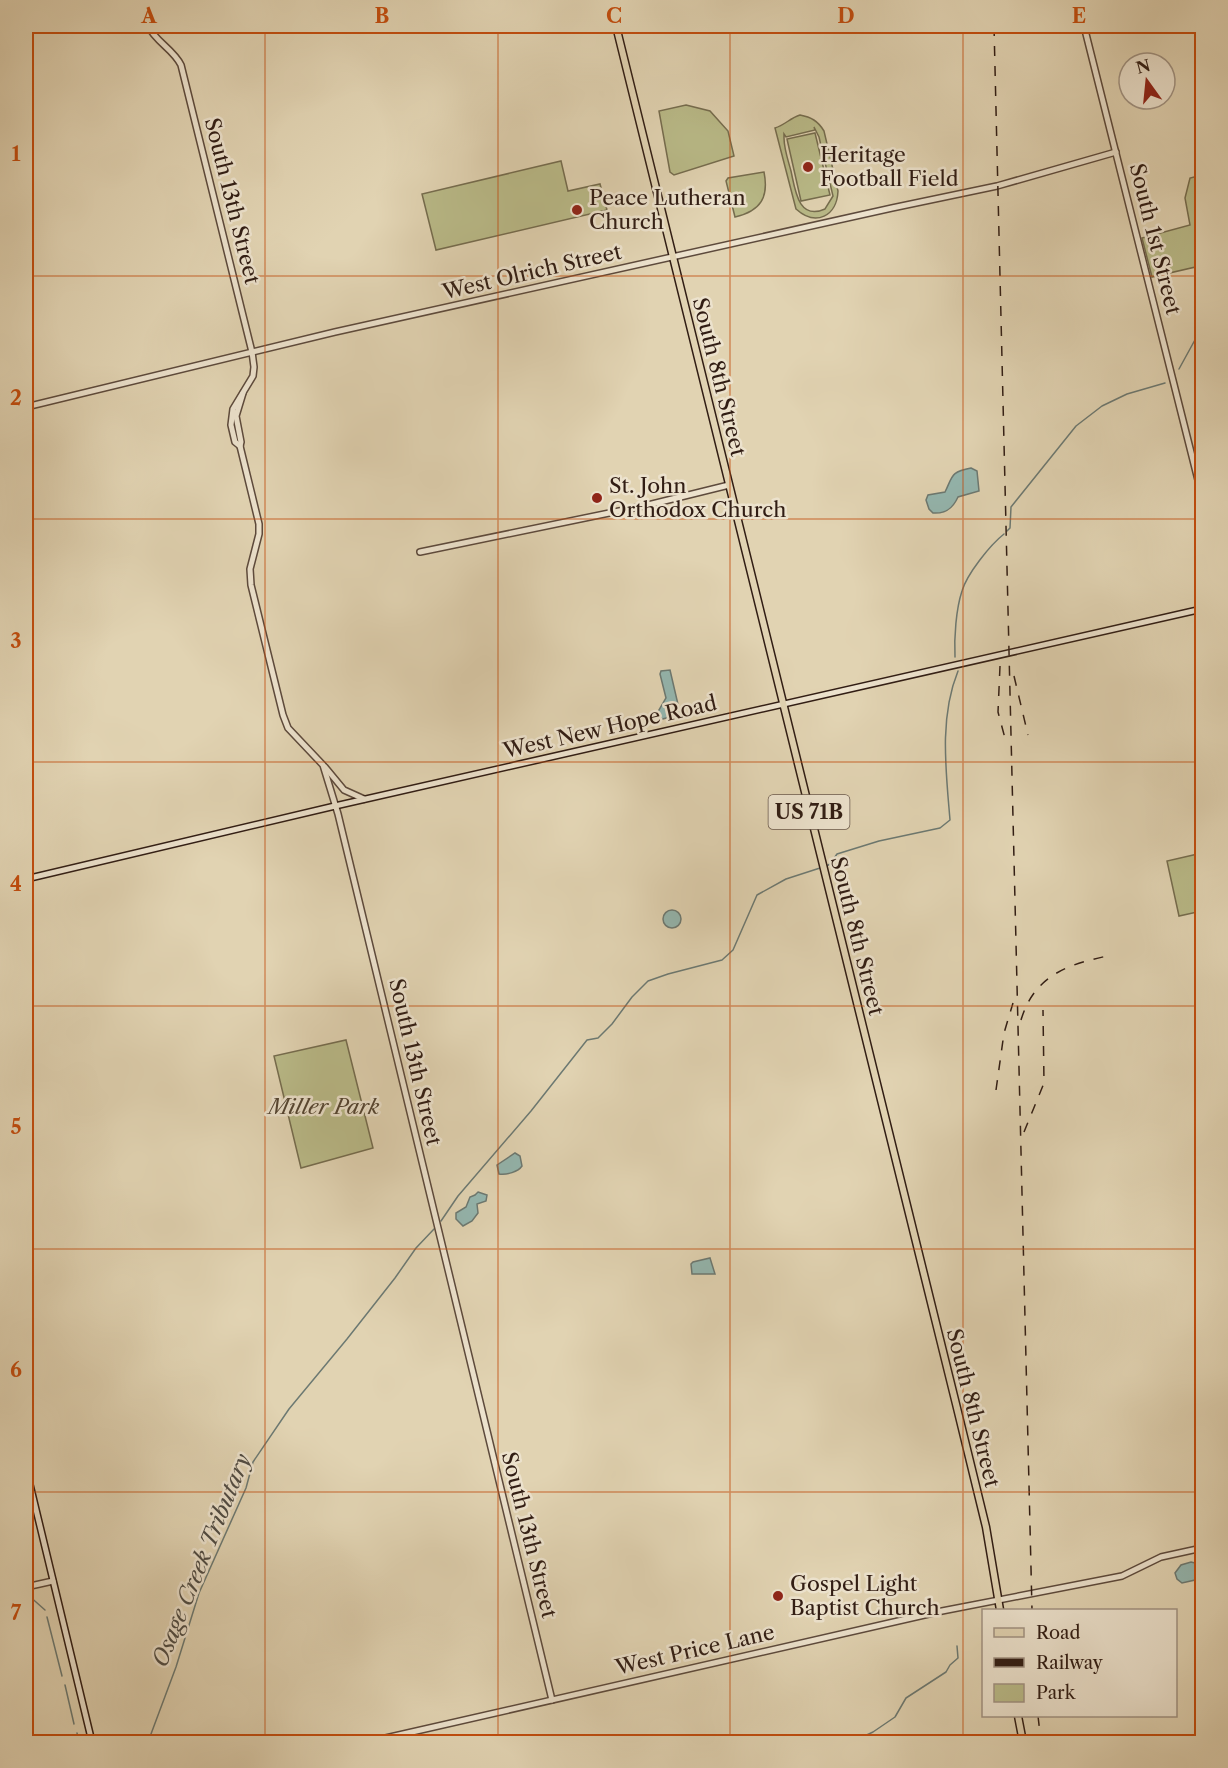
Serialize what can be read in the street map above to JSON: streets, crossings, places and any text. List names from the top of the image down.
{
  "streets": {
    "main road": ["South 8th Street", "US 71B"],
    "street": [
      "South 13th Street",
      "South 1st Street",
      "West Olrich Street",
      "West New Hope Road",
      "West Price Lane"
    ]
  },
  "crossings": [
    ["South 13th Street", "West Olrich Street"],
    ["South 13th Street", "West New Hope Road"],
    ["South 13th Street", "West Price Lane"],
    ["South 1st Street", "West Olrich Street"],
    ["West Olrich Street", "South 8th Street"],
    ["South 8th Street", "West New Hope Road"],
    ["South 8th Street", "West Price Lane"]
  ],
  "water": ["Osage Creek Tributary"],
  "parks": ["Miller Park"],
  "places": [
    "Heritage Football Field",
    "Peace Lutheran Church",
    "St. John Orthodox Church",
    "Gospel Light Baptist Church"
  ],
  "legend": ["Road", "Railway", "Park"],
  "north": "top",
  "grid": {
    "columns": [
      "A",
      "B",
      "C",
      "D",
      "E"
    ],
    "rows": [
      "1",
      "2",
      "3",
      "4",
      "5",
      "6",
      "7"
    ]
  }
}
